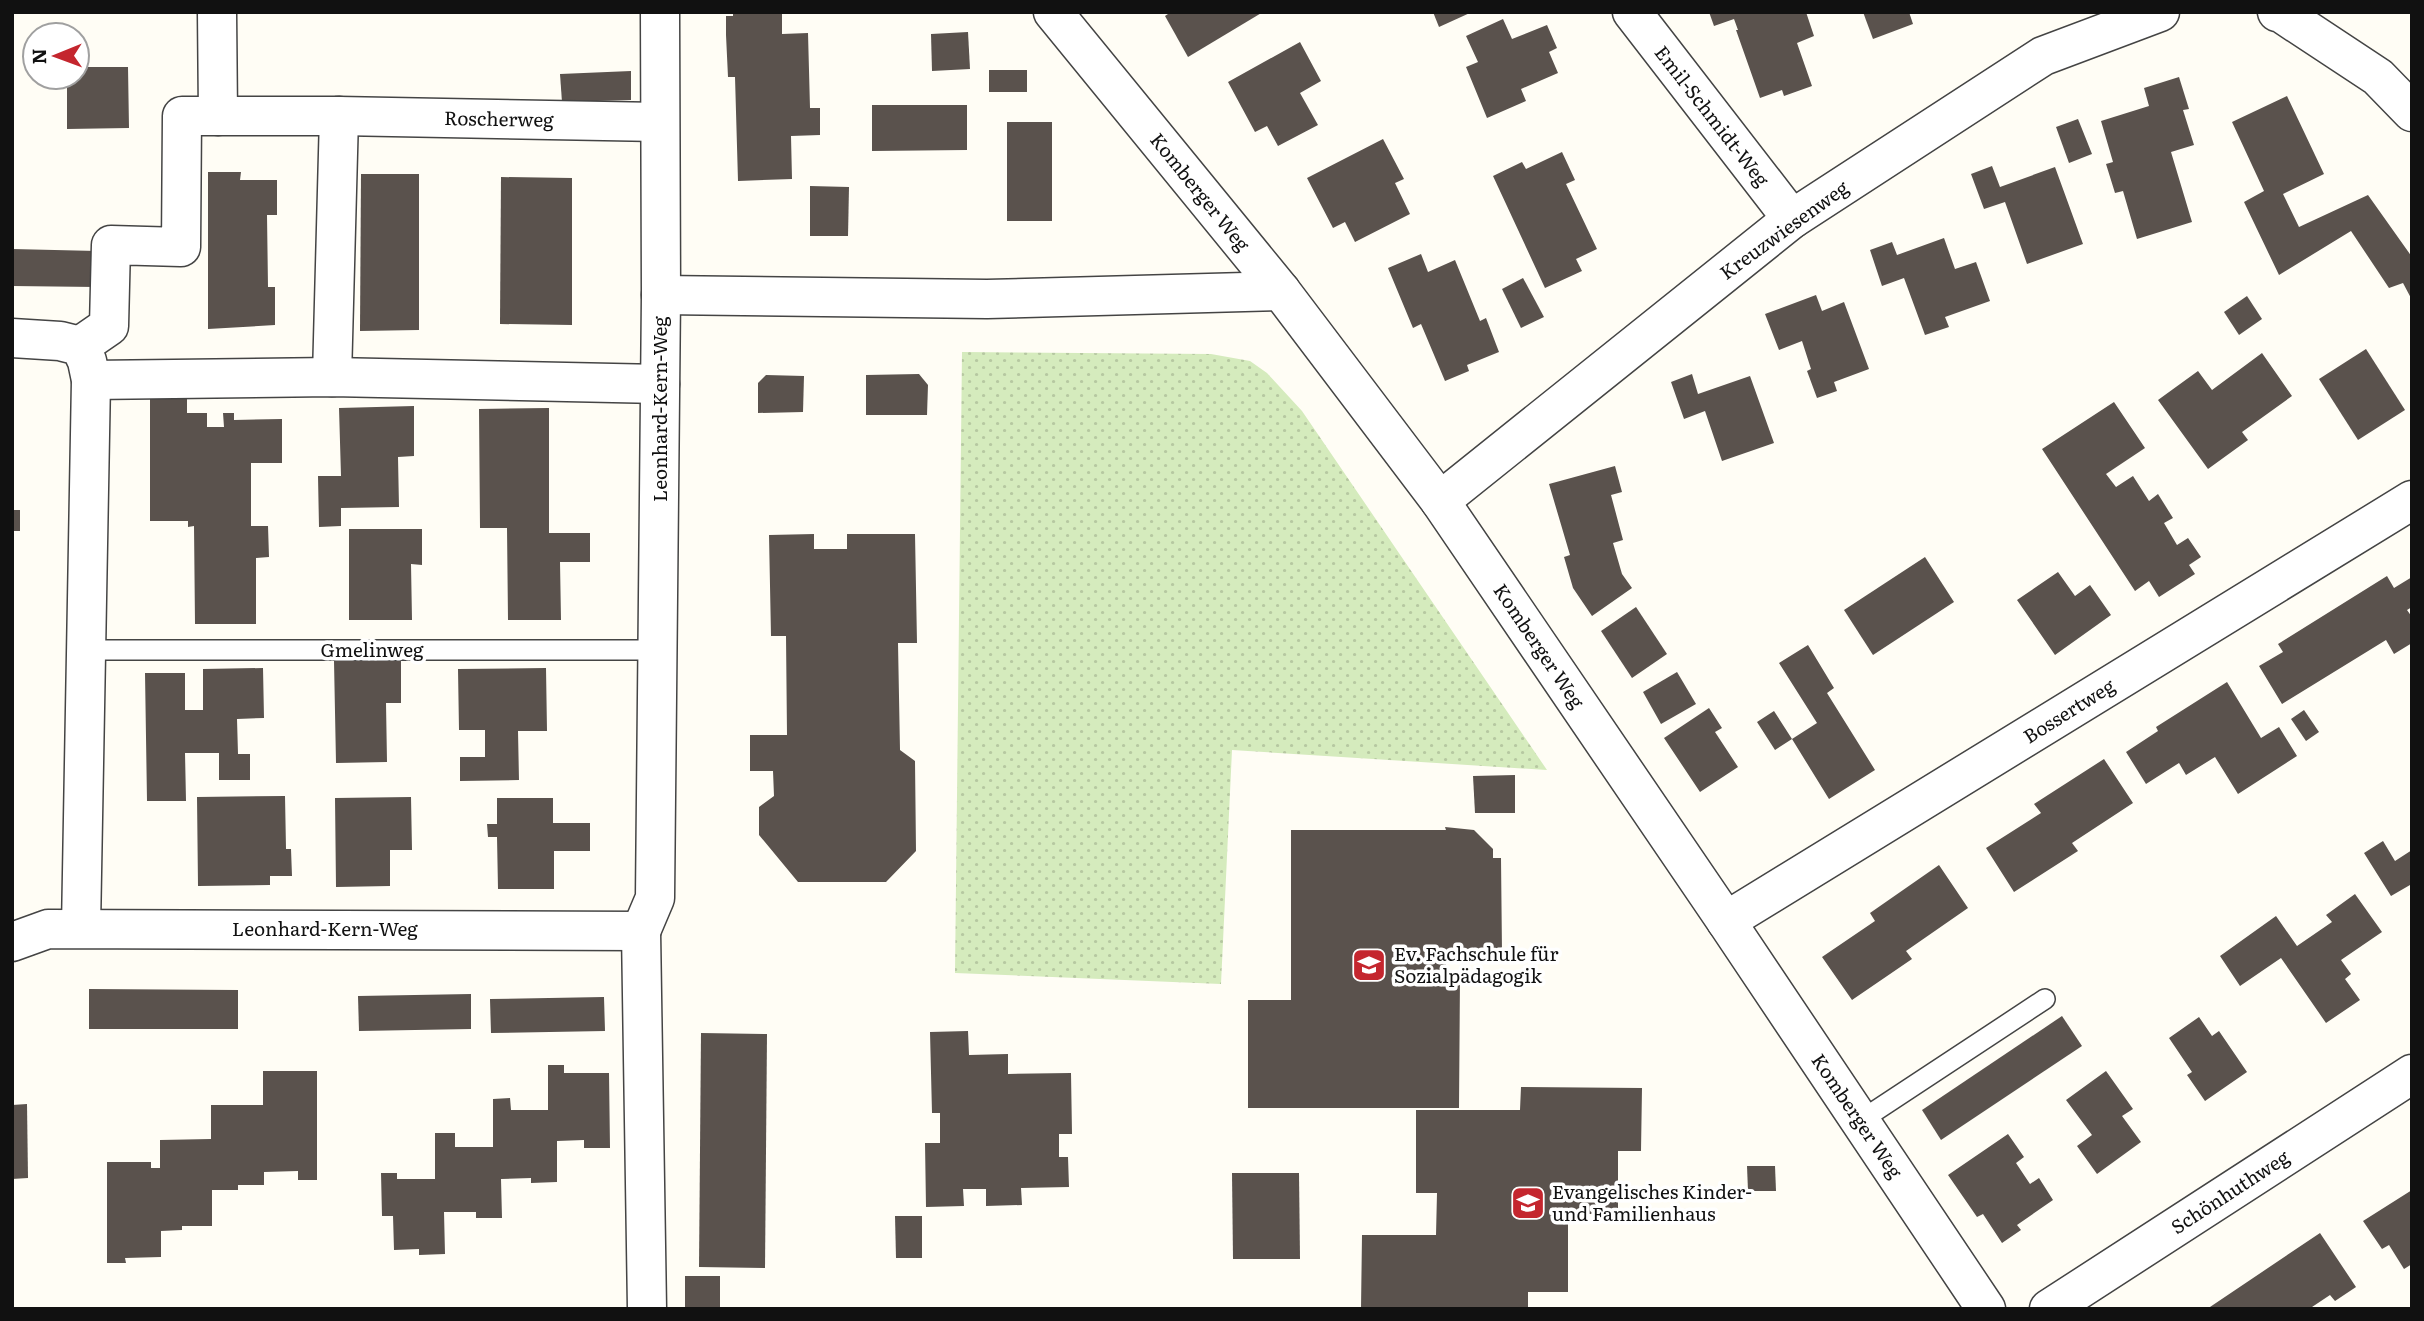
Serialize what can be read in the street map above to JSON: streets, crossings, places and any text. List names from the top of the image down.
{
  "streets": {
    "street": [
      "Emil-Schmidt-Weg",
      "Roscherweg",
      "Komberger Weg",
      "Kreuzwiesenweg",
      "Leonhard-Kern-Weg",
      "Bossertweg",
      "Schönhuthweg"
    ],
    "lane": ["Gmelinweg"]
  },
  "crossings": [
    ["Emil-Schmidt-Weg", "Kreuzwiesenweg"],
    ["Komberger Weg", "Kreuzwiesenweg"],
    ["Komberger Weg", "Leonhard-Kern-Weg"],
    ["Komberger Weg", "Bossertweg"],
    ["Leonhard-Kern-Weg", "Gmelinweg"]
  ],
  "places": {
    "school or university": ["Ev. Fachschule für Sozialpädagogik", "Evangelisches Kinder- und Familienhaus"]
  },
  "north": "left"
}
